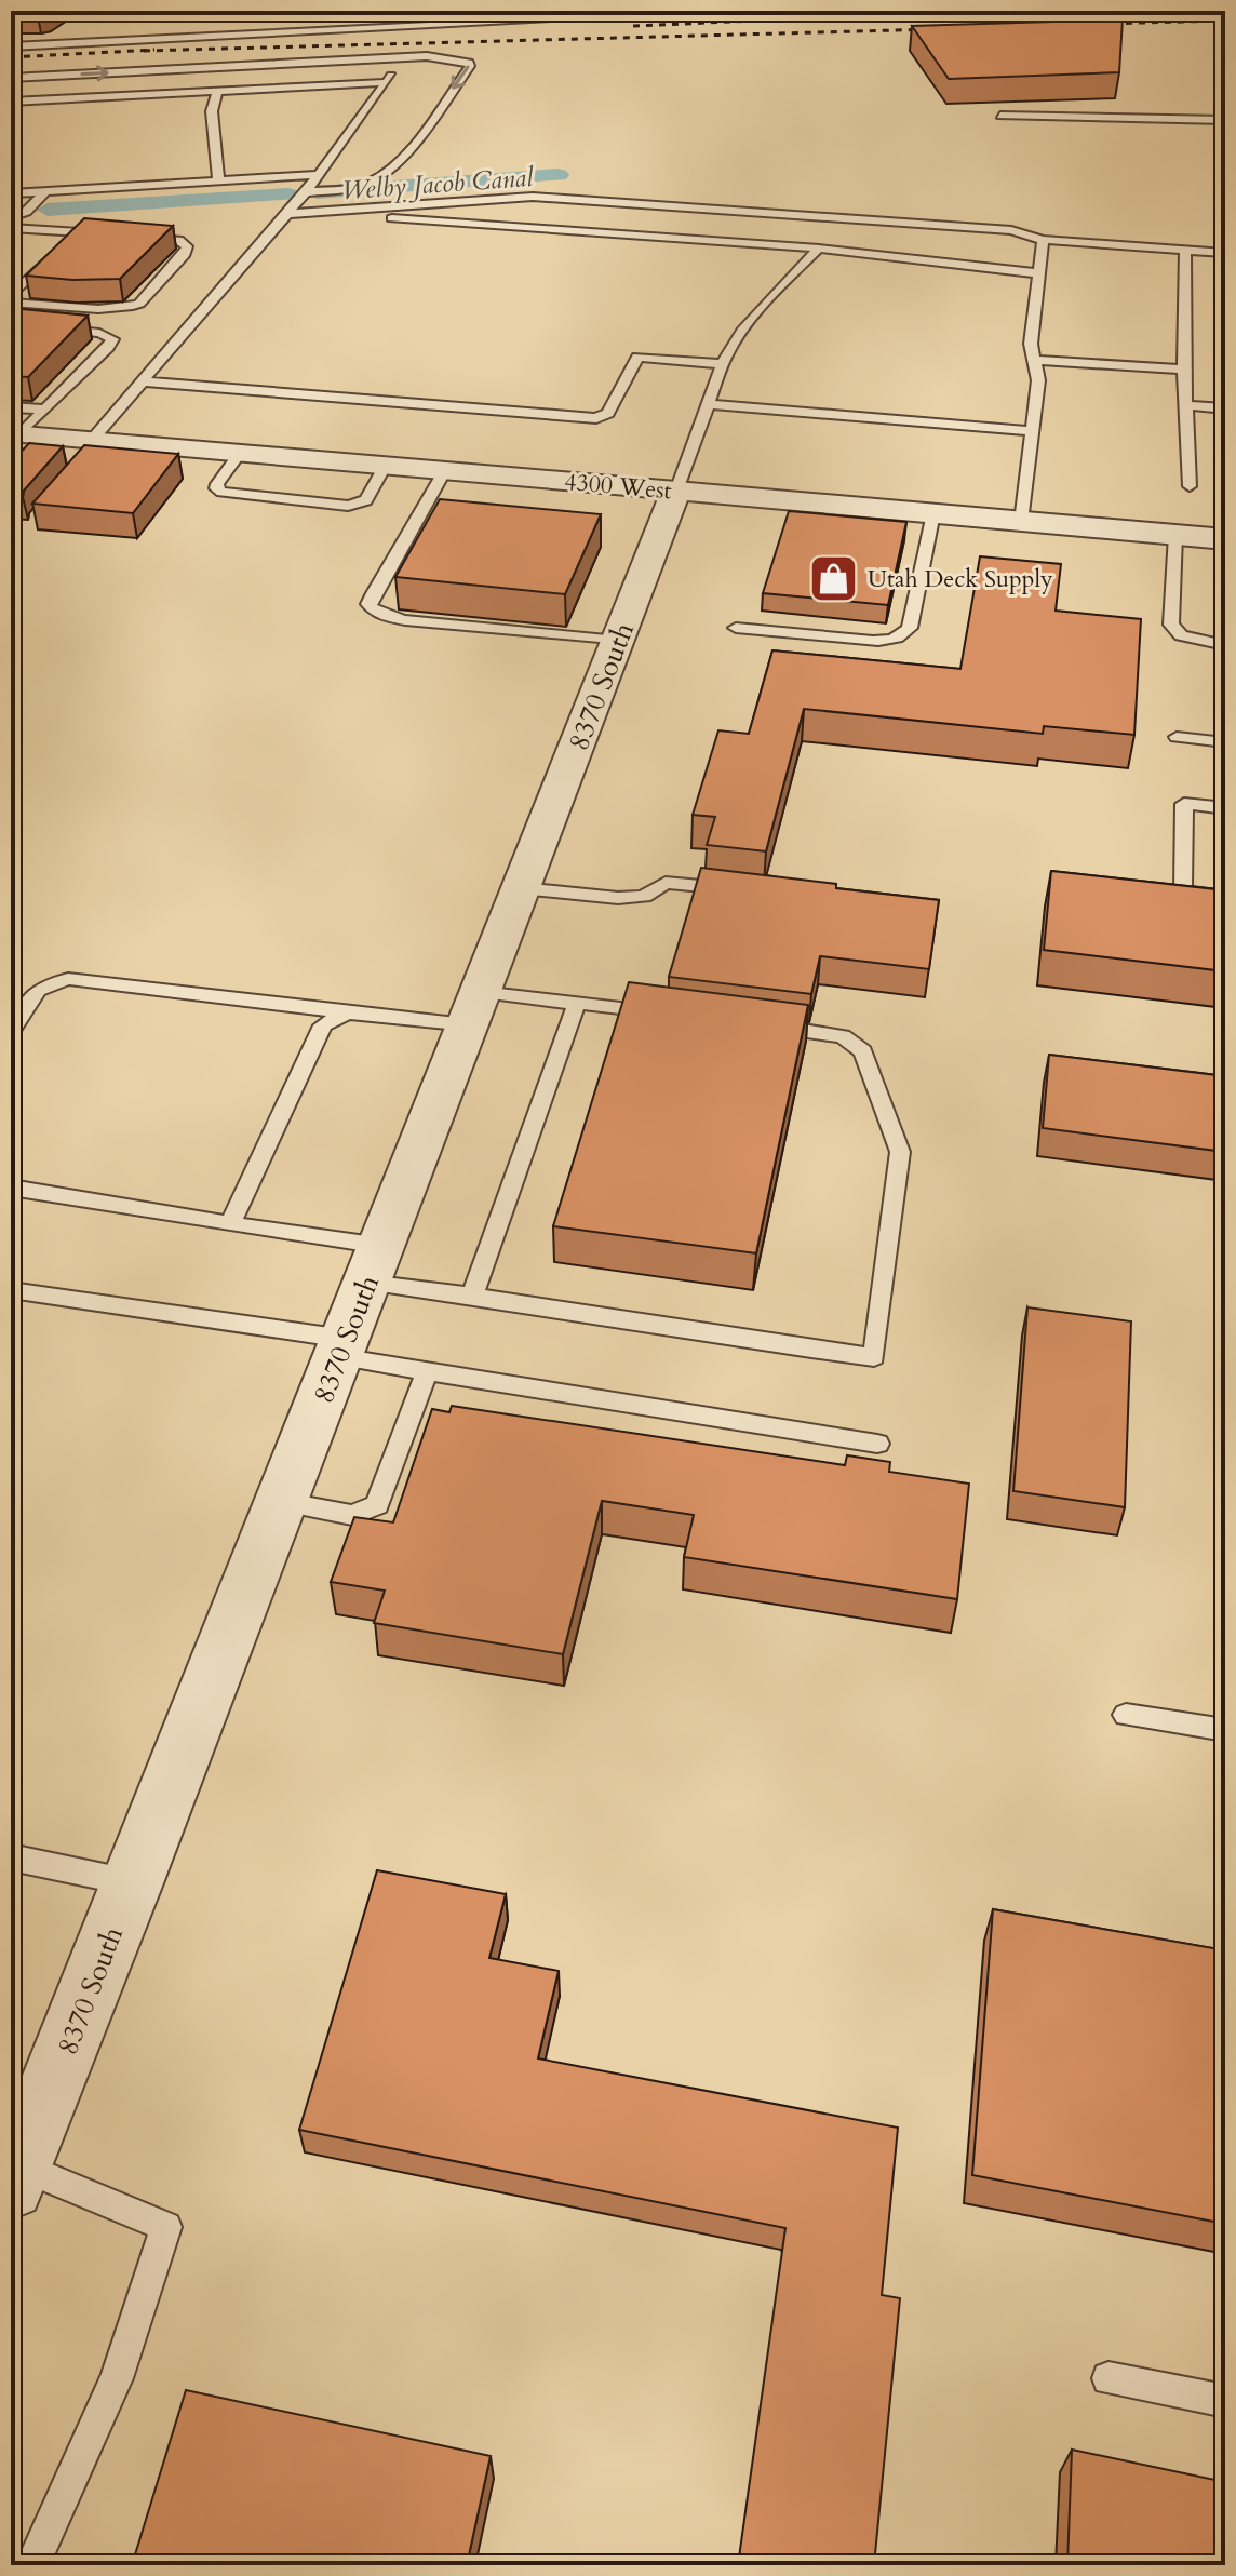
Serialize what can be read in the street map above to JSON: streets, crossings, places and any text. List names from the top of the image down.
{
  "streets": {
    "street": ["4300 West", "8370 South"]
  },
  "crossings": [
    ["4300 West", "8370 South"]
  ],
  "water": ["Welby Jacob Canal"],
  "places": {
    "shop": ["Utah Deck Supply"]
  }
}
